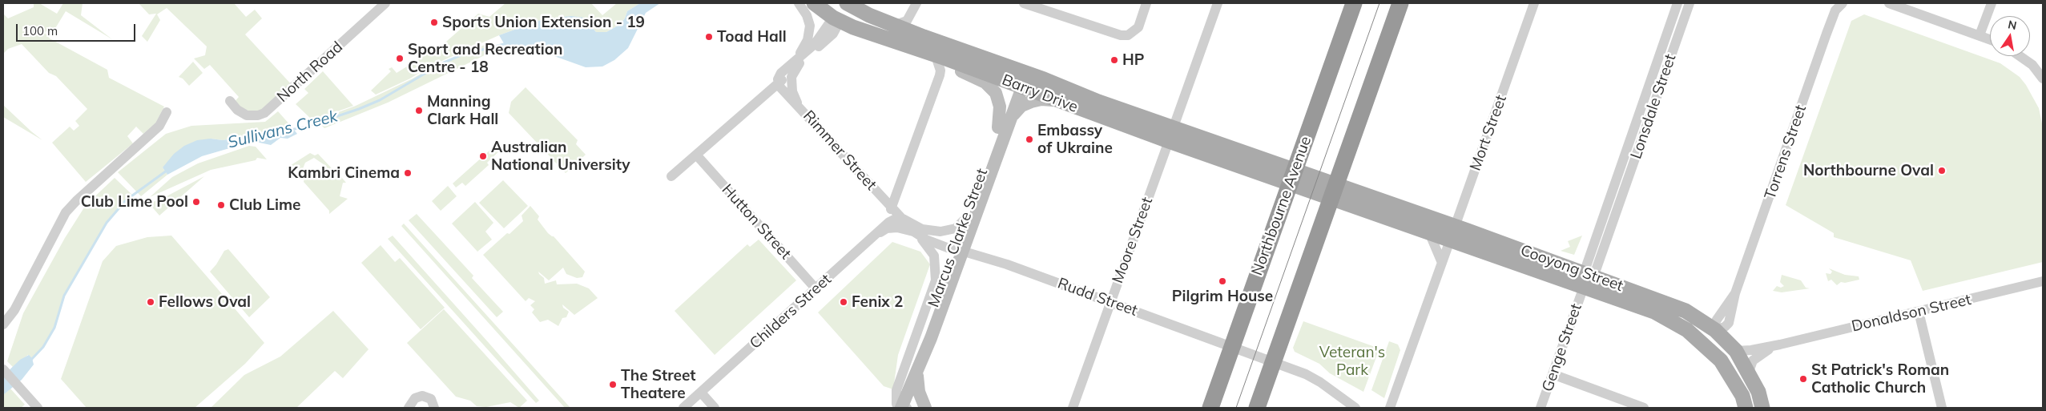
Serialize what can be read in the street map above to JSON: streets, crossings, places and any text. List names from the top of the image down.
{
  "streets": {
    "highway": ["Northbourne Avenue"],
    "main road": ["Barry Drive", "Cooyong Street"],
    "street": [
      "North Road",
      "Lonsdale Street",
      "Mort Street",
      "Rimmer Street",
      "Torrens Street",
      "Hutton Street",
      "Marcus Clarke Street",
      "Moore Street",
      "Rudd Street",
      "Childers Street",
      "Donaldson Street",
      "Genge Street"
    ]
  },
  "crossings": [
    ["Barry Drive", "Northbourne Avenue"],
    ["Barry Drive", "Marcus Clarke Street"],
    ["Barry Drive", "Moore Street"],
    ["Barry Drive", "Cooyong Street"],
    ["Lonsdale Street", "Cooyong Street"],
    ["Lonsdale Street", "Genge Street"],
    ["Mort Street", "Cooyong Street"],
    ["Rimmer Street", "Marcus Clarke Street"],
    ["Rimmer Street", "Rudd Street"],
    ["Rimmer Street", "Childers Street"],
    ["Torrens Street", "Cooyong Street"],
    ["Northbourne Avenue", "Rudd Street"],
    ["Hutton Street", "Childers Street"],
    ["Marcus Clarke Street", "Rudd Street"],
    ["Moore Street", "Rudd Street"],
    ["Cooyong Street", "Donaldson Street"],
    ["Cooyong Street", "Genge Street"]
  ],
  "water": ["Sullivans Creek"],
  "parks": ["Veteran's Park"],
  "places": [
    "Sports Union Extension - 19",
    "Toad Hall",
    "Sport and Recreation Centre - 18",
    "HP",
    "Manning Clark Hall",
    "Embassy of Ukraine",
    "Australian National University",
    "Northbourne Oval",
    "Kambri Cinema",
    "Club Lime Pool",
    "Club Lime",
    "Pilgrim House",
    "Fellows Oval",
    "Fenix 2",
    "St Patrick's Roman Catholic Church",
    "The Street Theatere"
  ],
  "scale_bar": "100 m",
  "north": "top"
}
